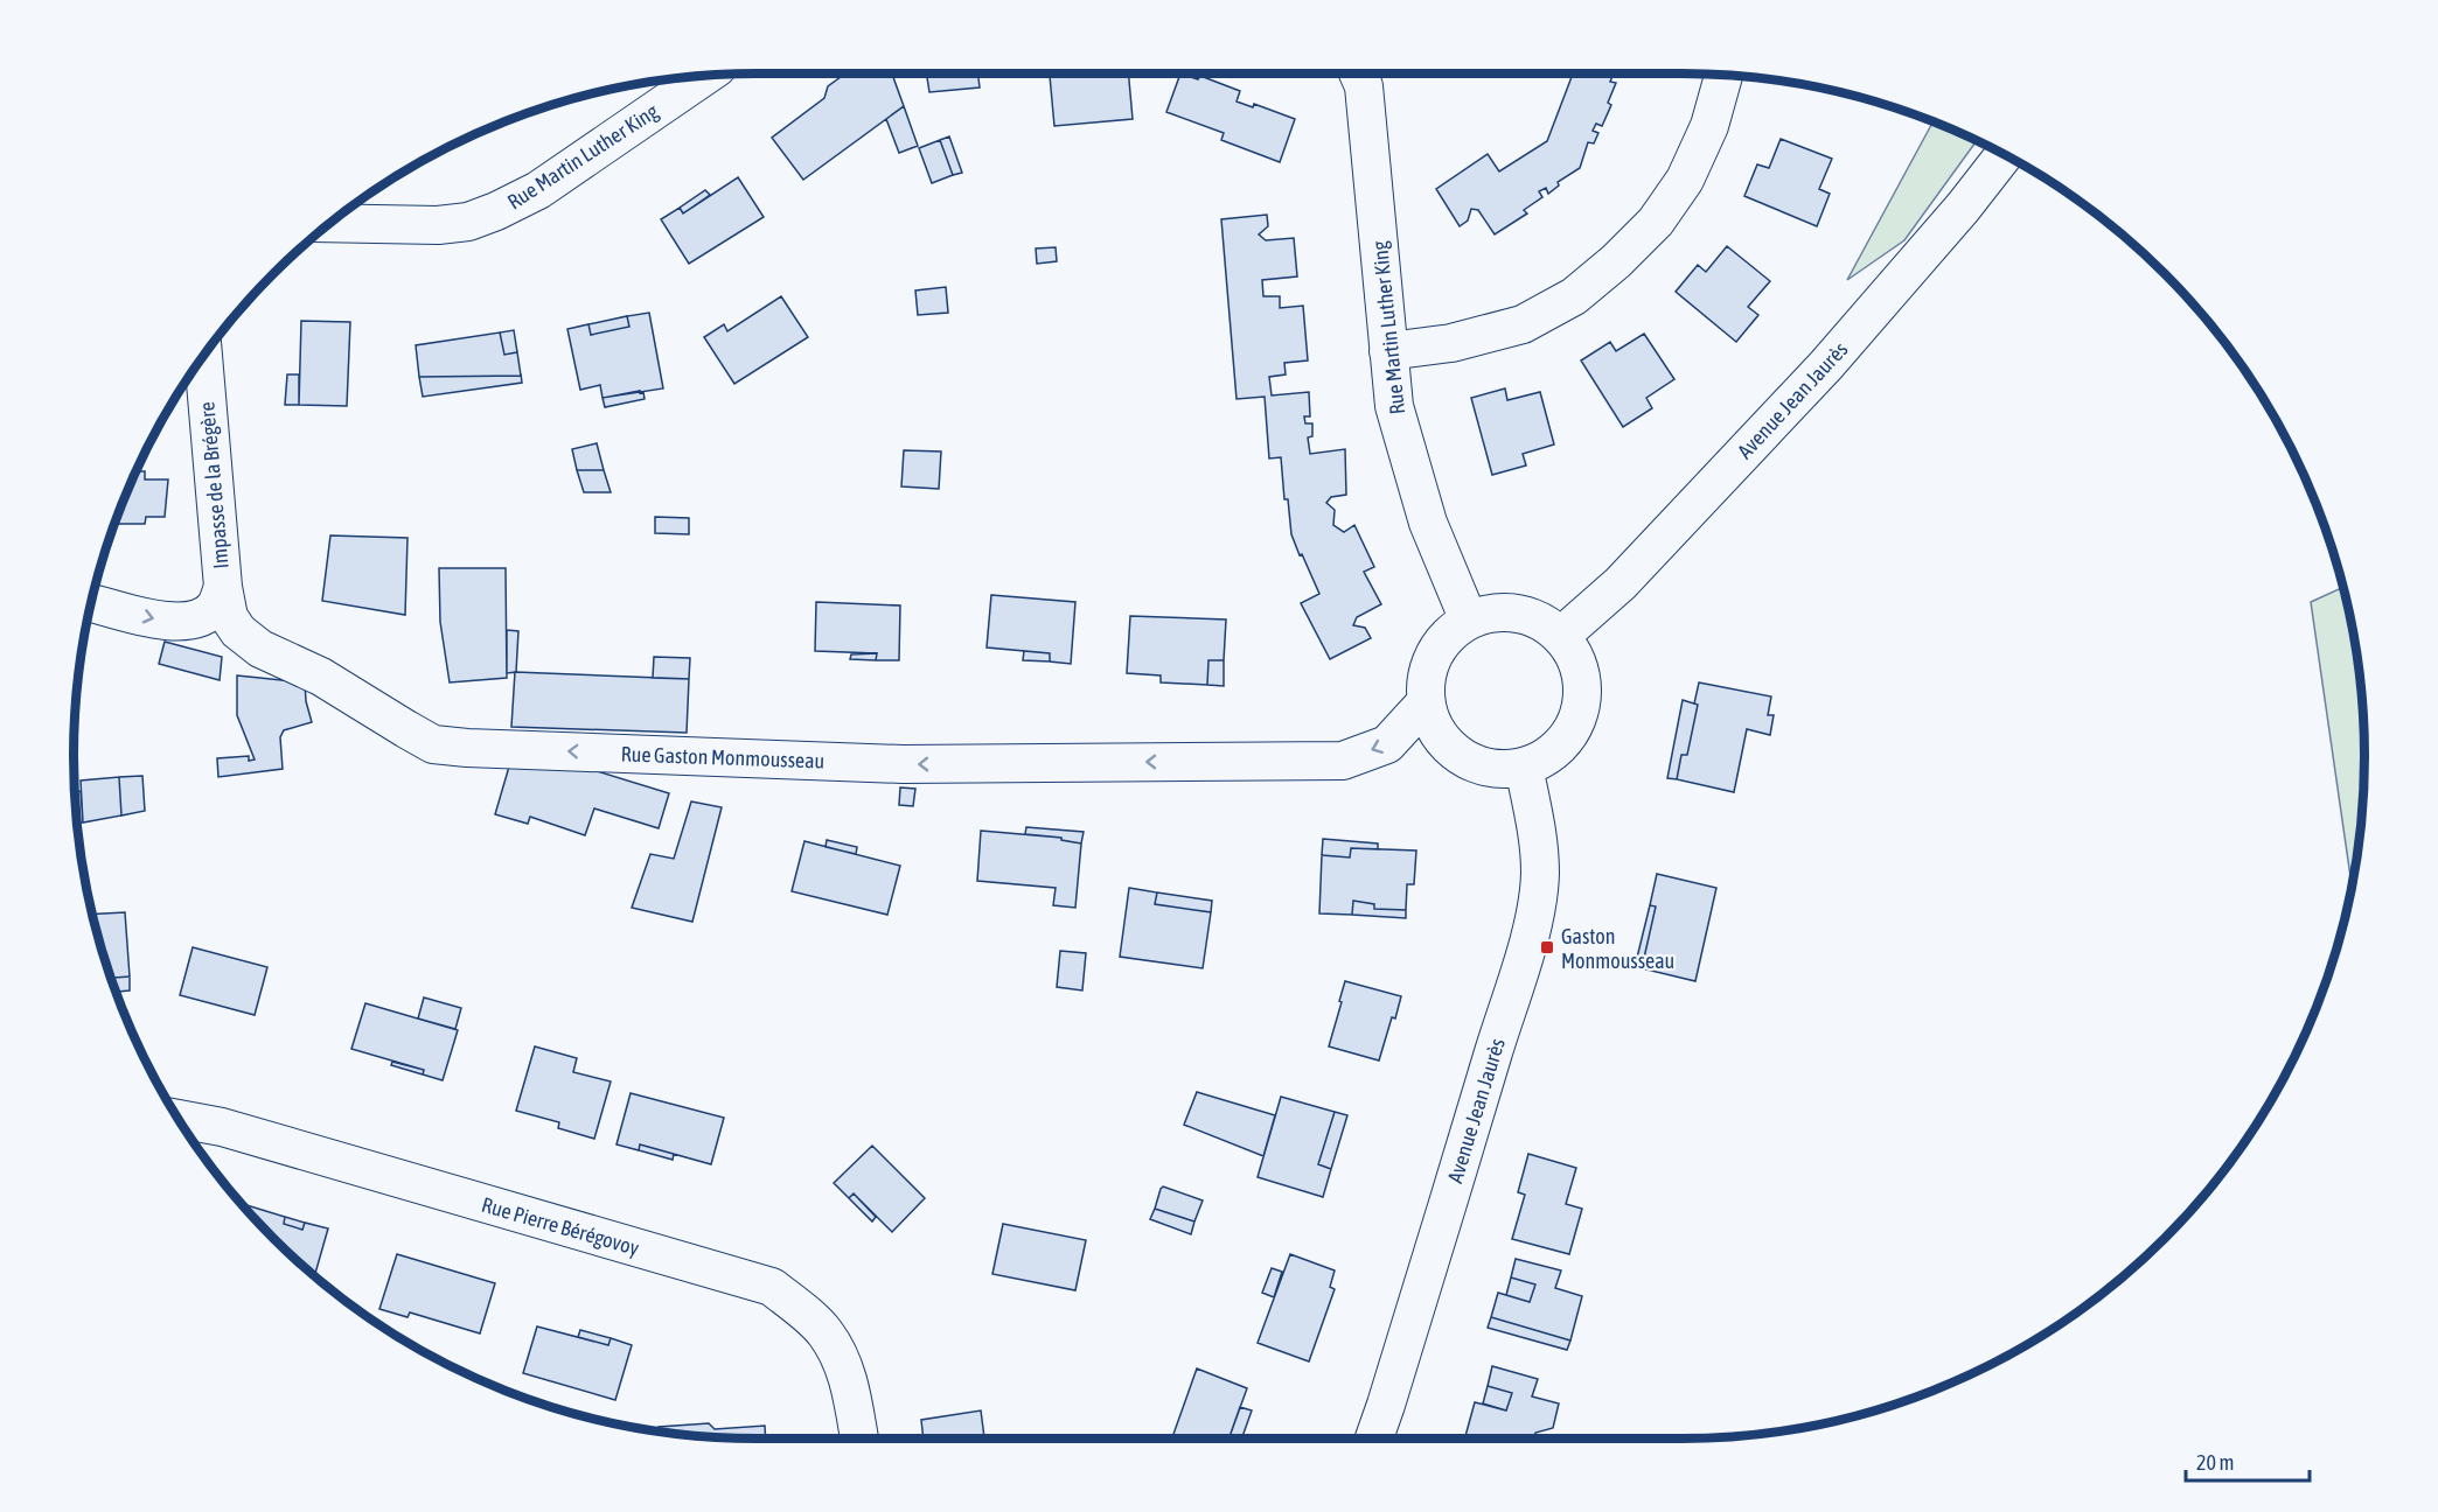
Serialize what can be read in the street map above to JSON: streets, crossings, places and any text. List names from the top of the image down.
{
  "streets": {
    "street": [
      "Rue Martin Luther King",
      "Avenue Jean Jaurès",
      "Impasse de la Brégère",
      "Rue Gaston Monmousseau",
      "Rue Pierre Bérégovoy"
    ]
  },
  "crossings": [
    ["Rue Martin Luther King", "Avenue Jean Jaurès"],
    ["Rue Martin Luther King", "Rue Gaston Monmousseau"],
    ["Avenue Jean Jaurès", "Rue Gaston Monmousseau"],
    ["Impasse de la Brégère", "Rue Gaston Monmousseau"]
  ],
  "one_way": ["Rue Gaston Monmousseau"],
  "places": {
    "transit": ["Gaston Monmousseau"]
  },
  "scale_bar": "20 m"
}
